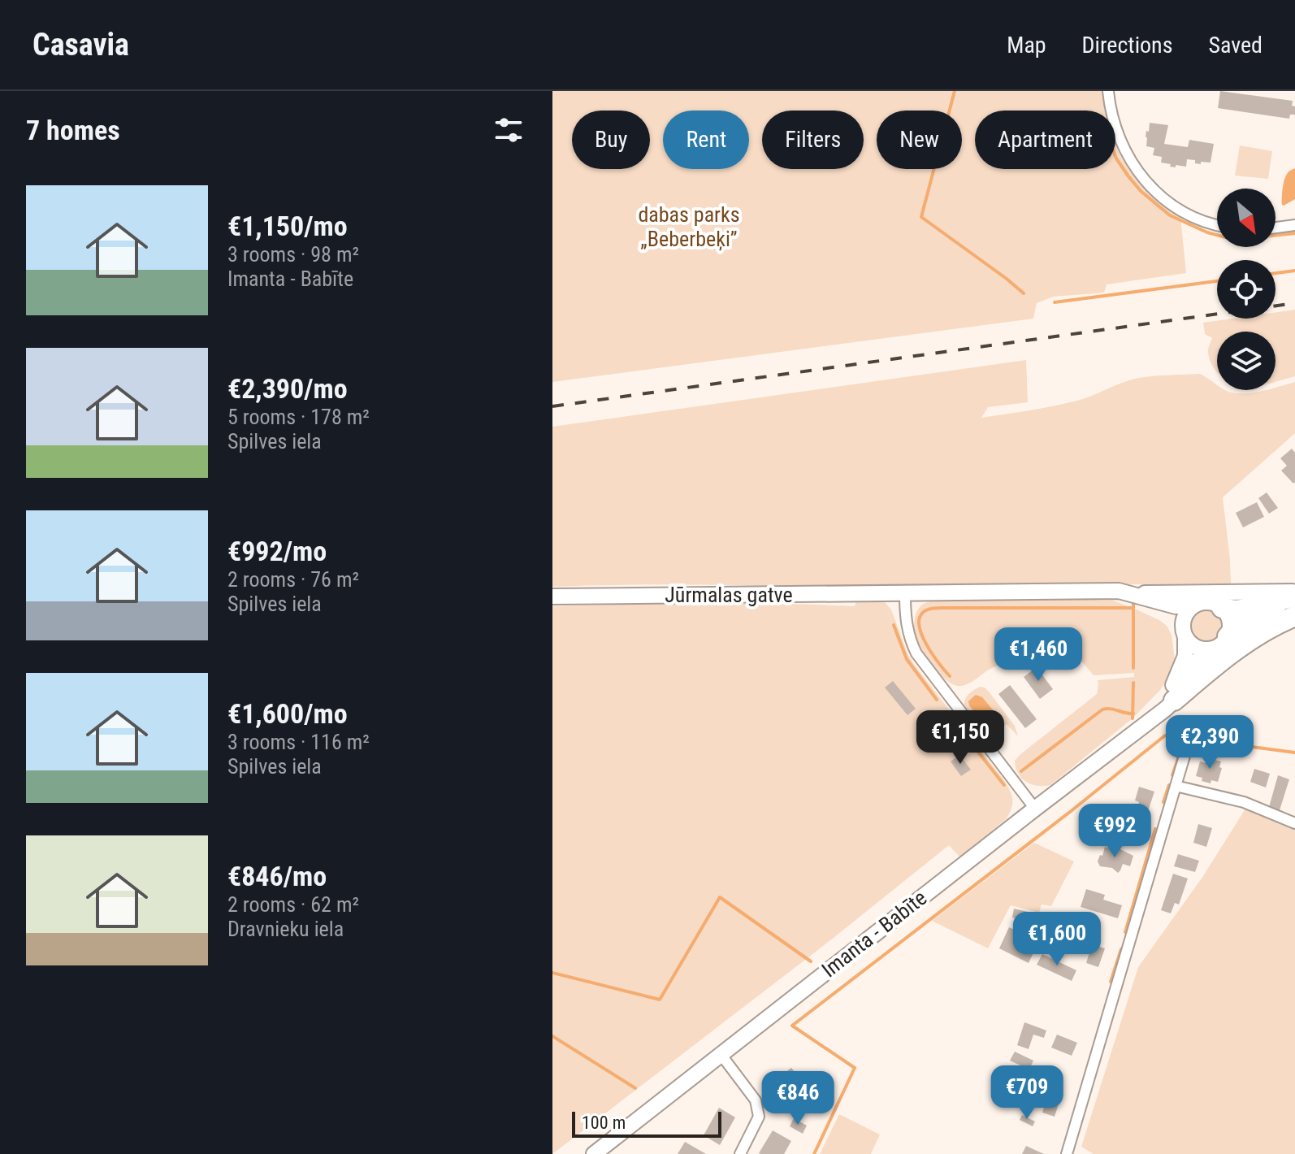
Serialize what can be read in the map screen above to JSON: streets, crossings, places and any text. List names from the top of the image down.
{
  "streets": {
    "main road": ["Jūrmalas gatve", "Imanta - Babīte"]
  },
  "parks": ["dabas parks „Beberbeķi”"],
  "scale_bar": "100 m",
  "north": "bottom right",
  "page": {
    "header": "Casavia",
    "nav": ["Map", "Directions", "Saved"],
    "heading": "7 homes",
    "chip": [
      "Buy",
      "Rent",
      "Filters",
      "New",
      "Apartment"
    ],
    "list": [
      {
        "name": "€1,150/mo",
        "note": "3 rooms · 98 m² · Imanta - Babīte"
      },
      {
        "name": "€2,390/mo",
        "note": "5 rooms · 178 m² · Spilves iela"
      },
      {
        "name": "€992/mo",
        "note": "2 rooms · 76 m² · Spilves iela"
      },
      {
        "name": "€1,600/mo",
        "note": "3 rooms · 116 m² · Spilves iela"
      },
      {
        "name": "€846/mo",
        "note": "2 rooms · 62 m² · Dravnieku iela"
      }
    ],
    "price": [
      "€1,460",
      "€1,150",
      "€2,390",
      "€992",
      "€1,600",
      "€709",
      "€846"
    ],
    "scale": "100 m"
  }
}
